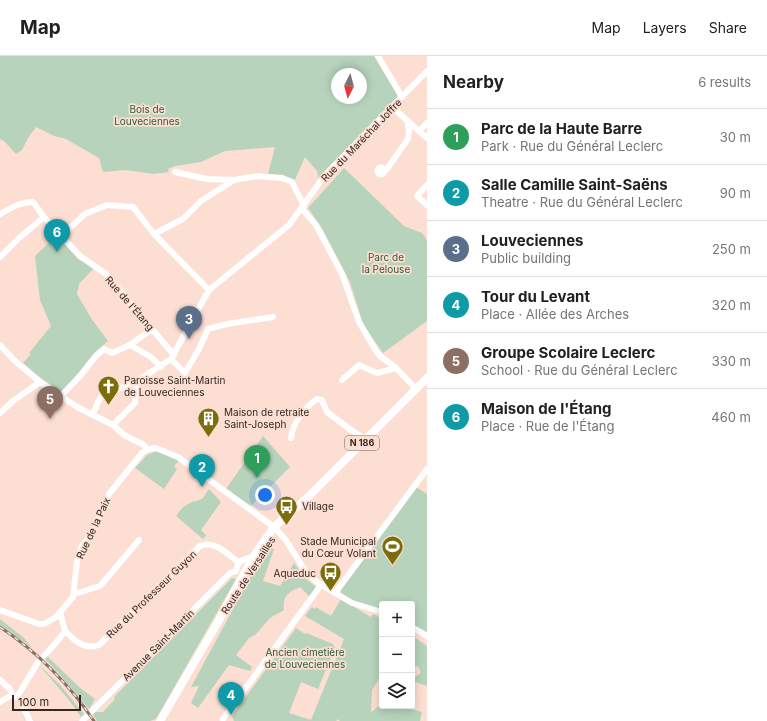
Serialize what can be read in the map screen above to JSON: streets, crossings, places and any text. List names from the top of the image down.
{
  "streets": {
    "main road": ["N 186", "Route de Versailles"],
    "street": [
      "Rue du Maréchal Joffre",
      "Rue de l'Étang",
      "Rue de la Paix",
      "Rue du Professeur Guyon",
      "Avenue Saint-Martin"
    ]
  },
  "crossings": [
    ["Rue du Maréchal Joffre", "Rue de l'Étang"],
    ["Route de Versailles", "Avenue Saint-Martin"]
  ],
  "parks": ["Bois de Louveciennes", "Parc de la Pelouse", "Ancien cimetière de Louveciennes"],
  "places": {
    "church": ["Paroisse Saint-Martin de Louveciennes"],
    "building": ["Maison de retraite Saint-Joseph"],
    "bus stop": ["Village", "Aqueduc"],
    "sports": ["Stade Municipal du Cœur Volant"]
  },
  "scale_bar": "100 m",
  "north": "bottom",
  "page": {
    "header": "Map",
    "nav": ["Map", "Layers", "Share"],
    "heading": ["Nearby", "6 results"],
    "list": [
      {
        "mark": "1",
        "name": "Parc de la Haute Barre",
        "note": "Park · Rue du Général Leclerc",
        "value": "30 m"
      },
      {
        "mark": "2",
        "name": "Salle Camille Saint-Saëns",
        "note": "Theatre · Rue du Général Leclerc",
        "value": "90 m"
      },
      {
        "mark": "3",
        "name": "Louveciennes",
        "note": "Public building",
        "value": "250 m"
      },
      {
        "mark": "4",
        "name": "Tour du Levant",
        "note": "Place · Allée des Arches",
        "value": "320 m"
      },
      {
        "mark": "5",
        "name": "Groupe Scolaire Leclerc",
        "note": "School · Rue du Général Leclerc",
        "value": "330 m"
      },
      {
        "mark": "6",
        "name": "Maison de l'Étang",
        "note": "Place · Rue de l'Étang",
        "value": "460 m"
      }
    ],
    "pins": [
      "6",
      "3",
      "5",
      "1",
      "2",
      "4"
    ],
    "map_buttons": ["+", "−"],
    "scale": "100 m"
  }
}
